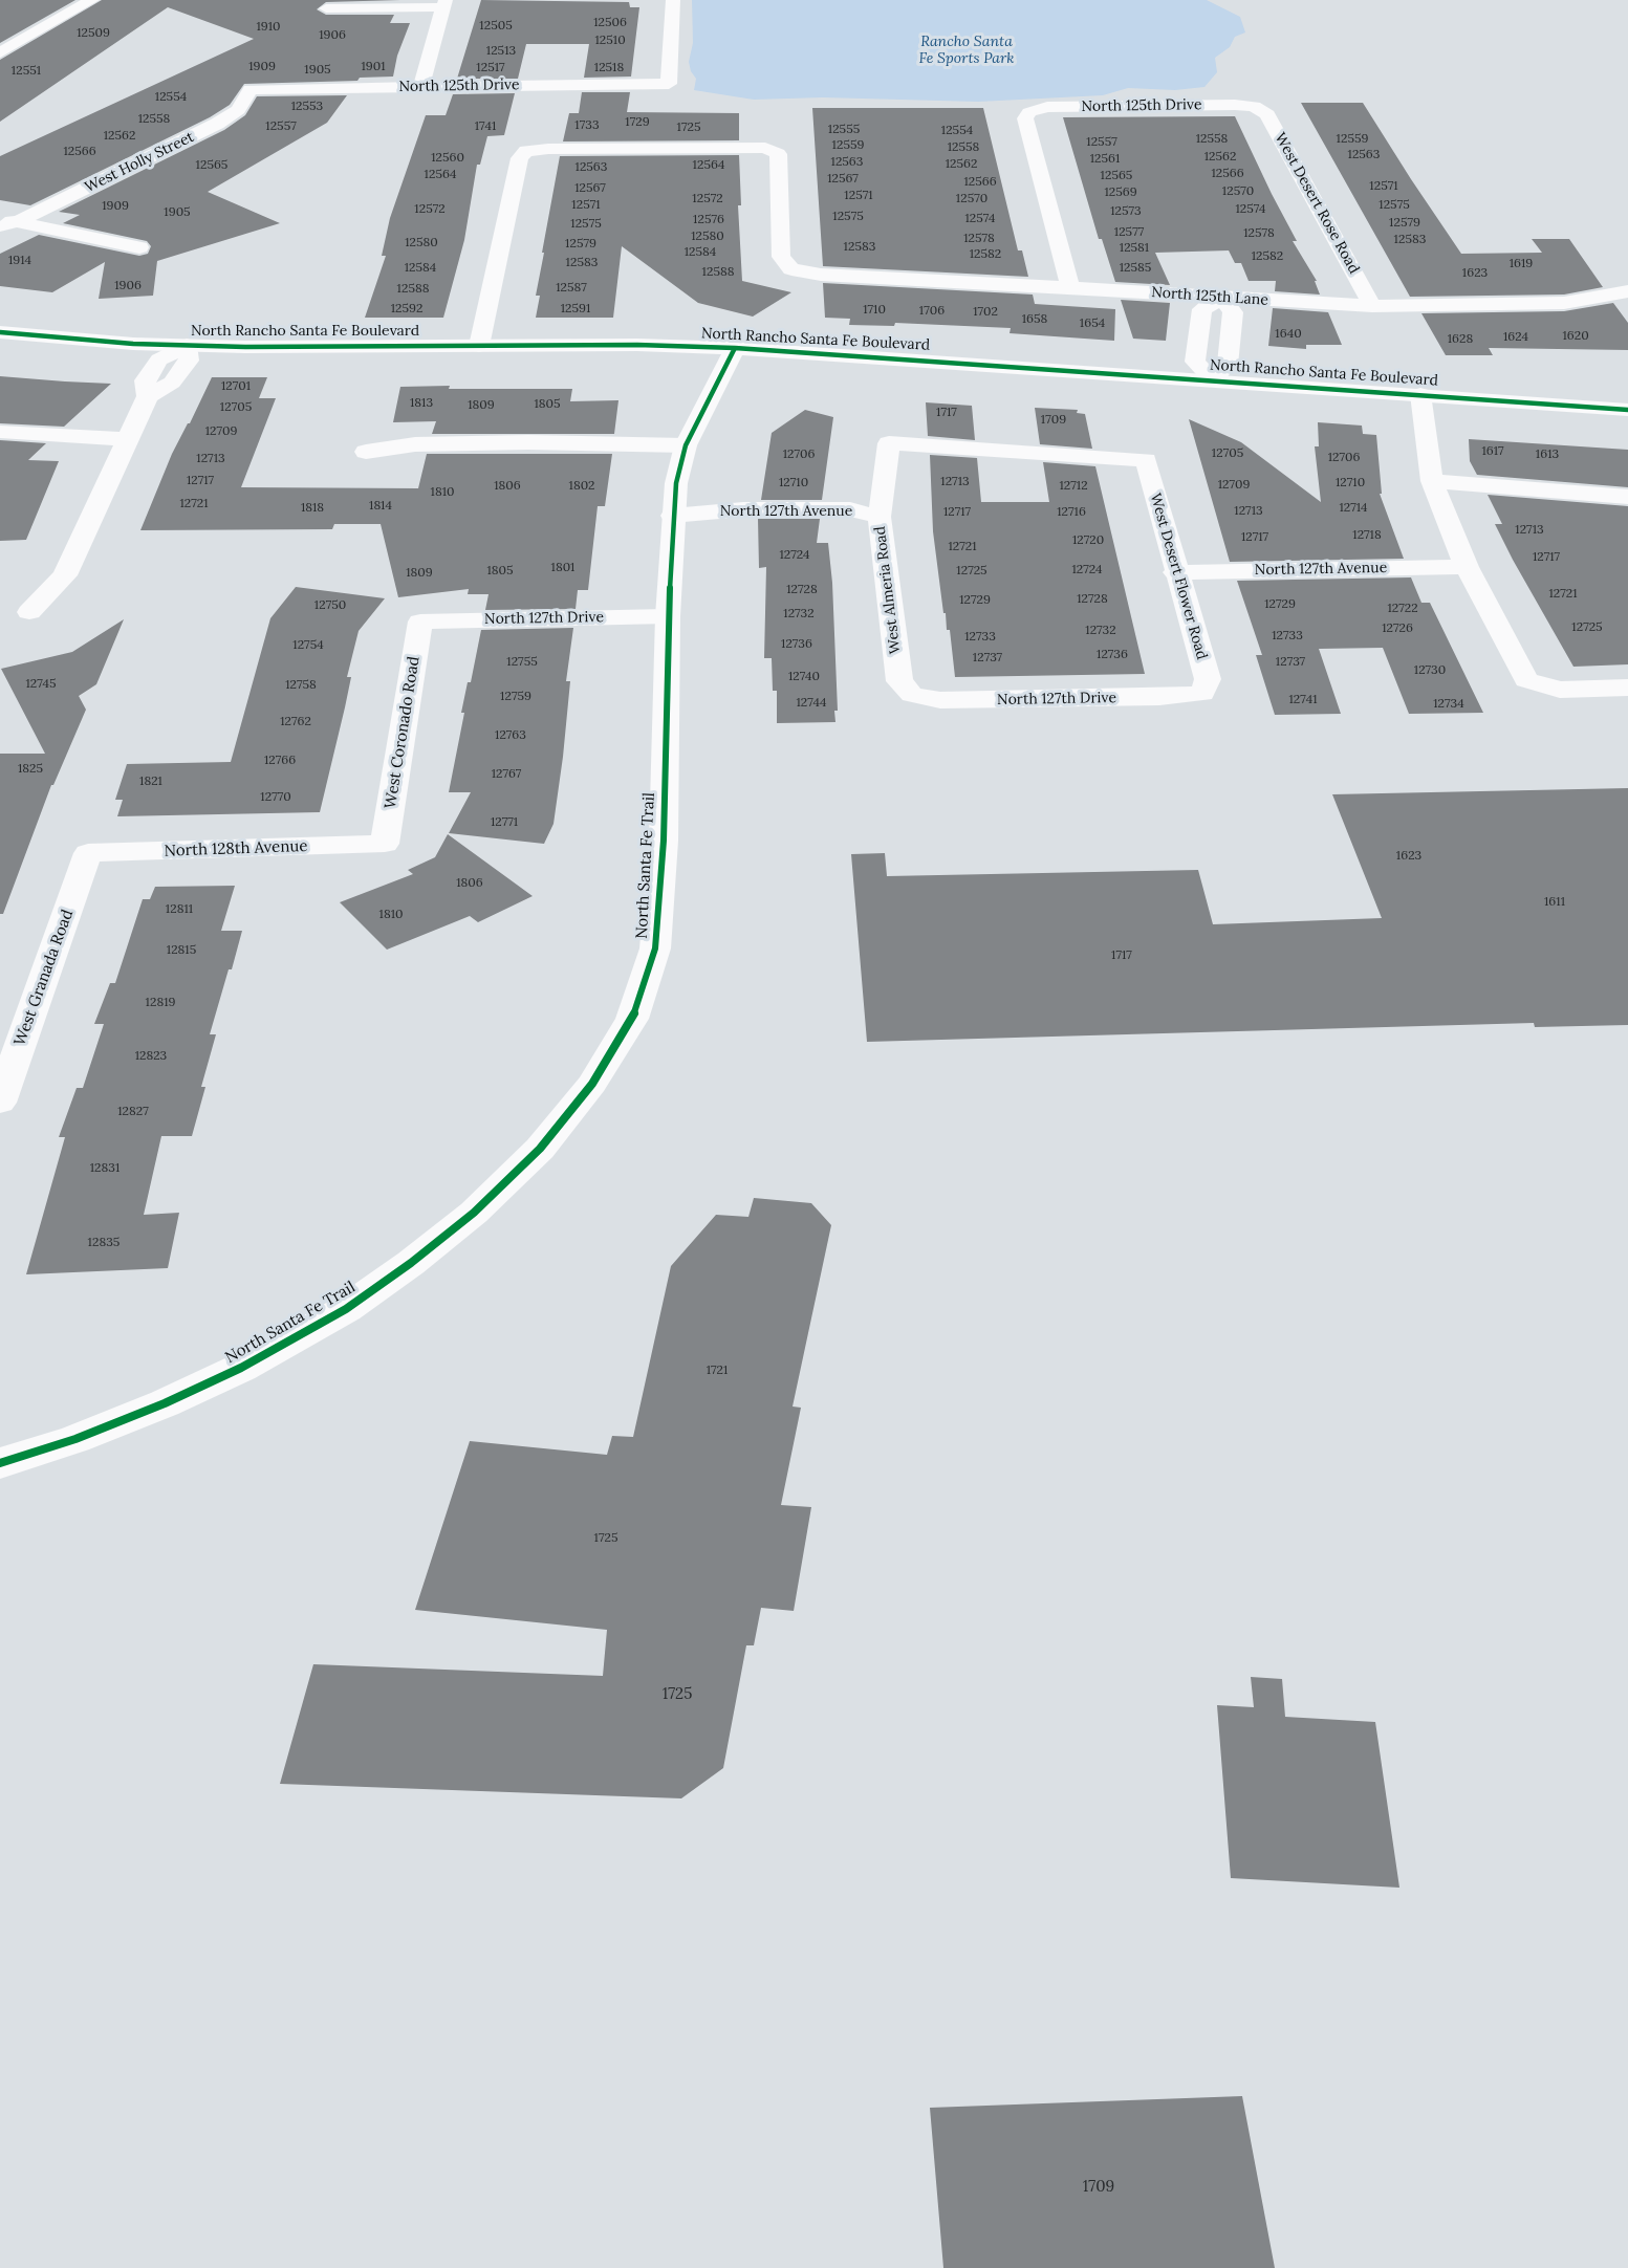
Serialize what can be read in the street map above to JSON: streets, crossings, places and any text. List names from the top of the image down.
{
  "streets": {
    "street": [
      "North 125th Drive",
      "West Holly Street",
      "West Desert Rose Road",
      "North 125th Lane",
      "North Rancho Santa Fe Boulevard",
      "North 127th Avenue",
      "West Desert Flower Road",
      "West Almeria Road",
      "North 127th Drive",
      "West Coronado Road",
      "North 128th Avenue",
      "North Santa Fe Trail",
      "West Granada Road"
    ]
  },
  "crossings": [
    ["North 125th Drive", "West Holly Street"],
    ["North 125th Drive", "West Desert Rose Road"],
    ["North 125th Drive", "North 125th Lane"],
    ["West Desert Rose Road", "North 125th Lane"],
    ["North 125th Lane", "North Rancho Santa Fe Boulevard"],
    ["North Rancho Santa Fe Boulevard", "North Santa Fe Trail"],
    ["North 127th Avenue", "West Desert Flower Road"],
    ["North 127th Avenue", "West Almeria Road"],
    ["North 127th Avenue", "North Santa Fe Trail"],
    ["West Desert Flower Road", "West Almeria Road"],
    ["West Desert Flower Road", "North 127th Drive"],
    ["West Almeria Road", "North 127th Drive"],
    ["North 127th Drive", "West Coronado Road"],
    ["North 127th Drive", "North Santa Fe Trail"],
    ["West Coronado Road", "North 128th Avenue"],
    ["North 128th Avenue", "West Granada Road"]
  ],
  "parks": ["Rancho Santa Fe Sports Park"],
  "house_numbers": [
    "12506",
    "12505",
    "1910",
    "12509",
    "1906",
    "12510",
    "12513",
    "1909",
    "1901",
    "12517",
    "12518",
    "1905",
    "12551",
    "12554",
    "12553",
    "12558",
    "1729",
    "1733",
    "12557",
    "1741",
    "1725",
    "12555",
    "12554",
    "12562",
    "12558",
    "12559",
    "12557",
    "12559",
    "12558",
    "12566",
    "12563",
    "12562",
    "12560",
    "12561",
    "12563",
    "12562",
    "12565",
    "12564",
    "12563",
    "12566",
    "12564",
    "12565",
    "12567",
    "12566",
    "12571",
    "12567",
    "12570",
    "12569",
    "12571",
    "12572",
    "12570",
    "12571",
    "12575",
    "1909",
    "12572",
    "12574",
    "12573",
    "1905",
    "12575",
    "12574",
    "12576",
    "12579",
    "12575",
    "12577",
    "12578",
    "12580",
    "12578",
    "12583",
    "12580",
    "12579",
    "12583",
    "12581",
    "12584",
    "12582",
    "12582",
    "1914",
    "12583",
    "1619",
    "12584",
    "12585",
    "12588",
    "1623",
    "1906",
    "12587",
    "12588",
    "12592",
    "12591",
    "1710",
    "1706",
    "1702",
    "1658",
    "1654",
    "1640",
    "1620",
    "1624",
    "1628",
    "12701",
    "1813",
    "1805",
    "1809",
    "12705",
    "1717",
    "1709",
    "12709",
    "1617",
    "12705",
    "12706",
    "1613",
    "12706",
    "12713",
    "12717",
    "12713",
    "12710",
    "12710",
    "12709",
    "1806",
    "1802",
    "12712",
    "1810",
    "12721",
    "1814",
    "1818",
    "12714",
    "12713",
    "12717",
    "12716",
    "12713",
    "12718",
    "12717",
    "12720",
    "12721",
    "12724",
    "12717",
    "1801",
    "12724",
    "1805",
    "12725",
    "1809",
    "12728",
    "12721",
    "12728",
    "12729",
    "12729",
    "12750",
    "12722",
    "12732",
    "12725",
    "12726",
    "12732",
    "12733",
    "12733",
    "12736",
    "12754",
    "12736",
    "12737",
    "12755",
    "12737",
    "12730",
    "12740",
    "12745",
    "12758",
    "12759",
    "12741",
    "12744",
    "12734",
    "12762",
    "12763",
    "12766",
    "1825",
    "12767",
    "1821",
    "12770",
    "12771",
    "1623",
    "1806",
    "1611",
    "12811",
    "1810",
    "12815",
    "1717",
    "12819",
    "12823",
    "12827",
    "12831",
    "12835",
    "1721",
    "1725",
    "1725",
    "1709"
  ]
}
